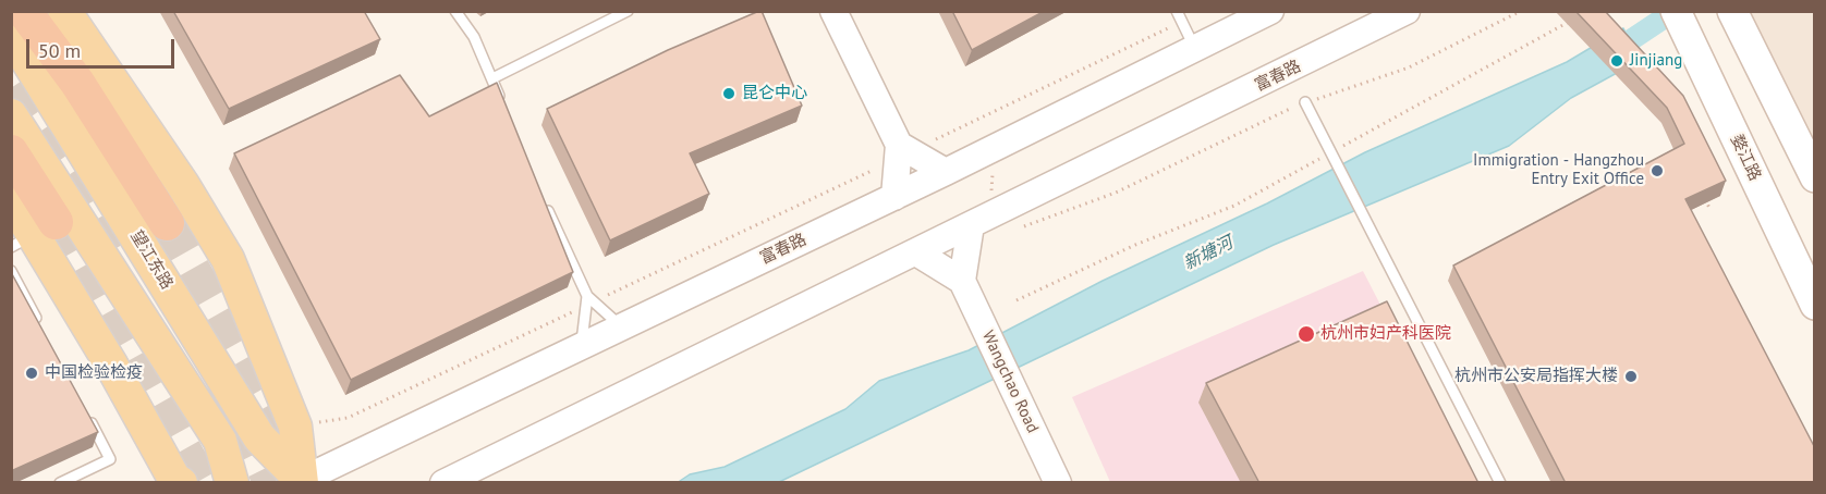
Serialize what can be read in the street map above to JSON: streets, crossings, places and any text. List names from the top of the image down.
{
  "streets": {
    "main road": ["婺江路", "望江东路"],
    "street": ["富春路", "Wangchao Road"]
  },
  "crossings": [
    ["富春路", "望江东路"]
  ],
  "water": ["新塘河"],
  "places": [
    "Jinjiang",
    "昆仑中心",
    "Immigration - Hangzhou Entry Exit Office",
    "杭州市妇产科医院",
    "中国检验检疫",
    "杭州市公安局指挥大楼"
  ],
  "scale_bar": "50 m"
}
